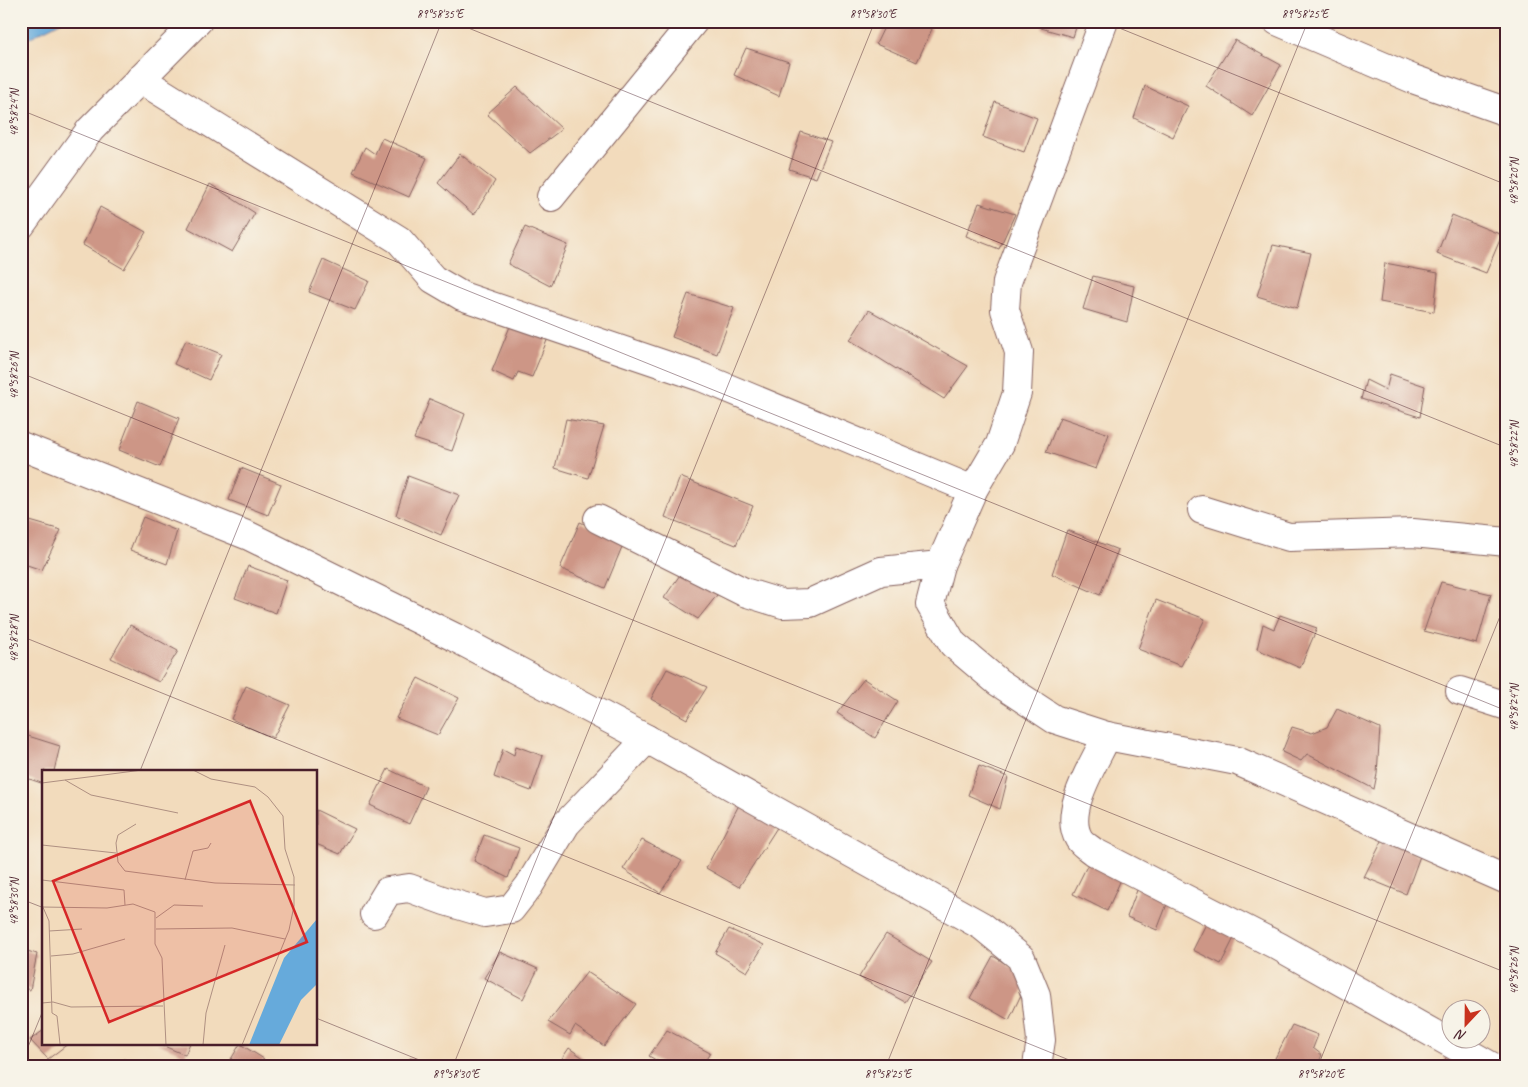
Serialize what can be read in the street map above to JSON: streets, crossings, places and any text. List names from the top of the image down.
{
  "north": "bottom",
  "coordinates": [
    "89°58'35\"E",
    "89°58'30\"E",
    "89°58'25\"E",
    "48°58'24\"N",
    "48°58'20\"N",
    "48°58'26\"N",
    "48°58'22\"N",
    "48°58'28\"N",
    "48°58'30\"N",
    "89°58'20\"E"
  ]
}
